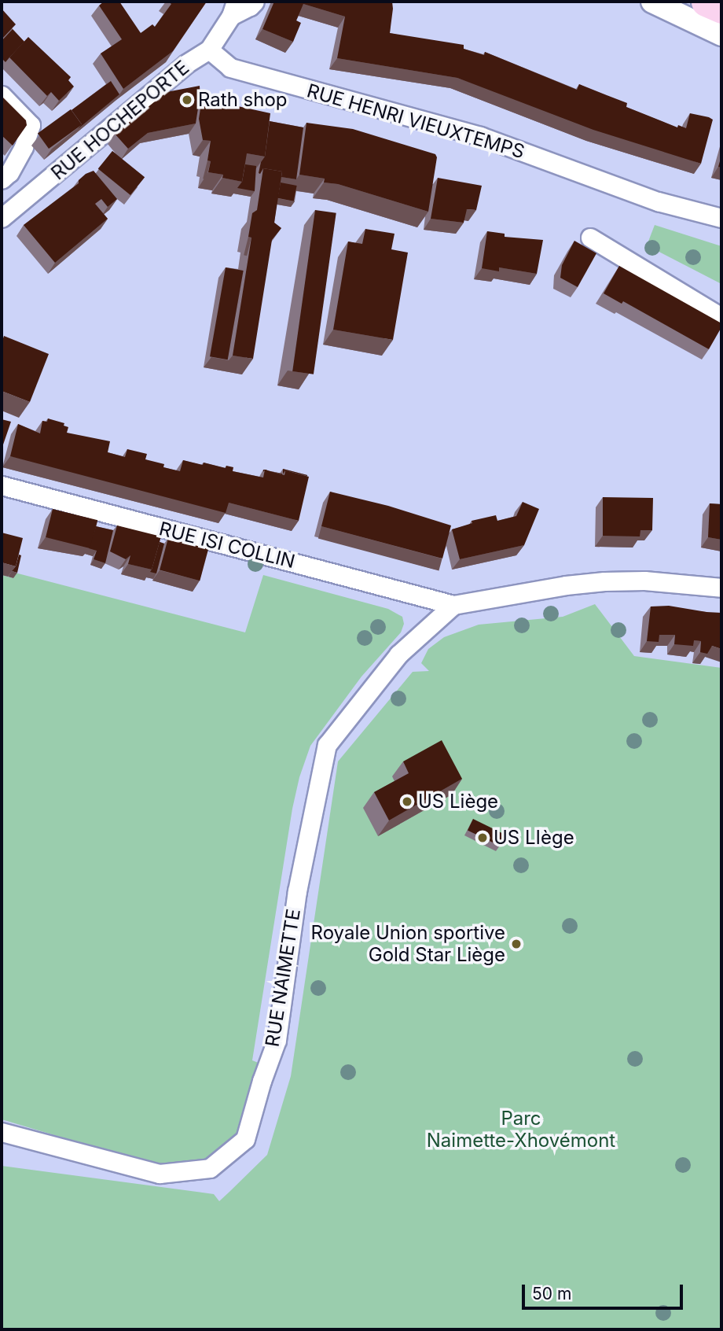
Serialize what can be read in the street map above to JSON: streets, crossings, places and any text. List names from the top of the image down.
{
  "streets": {
    "street": [
      "RUE HOCHEPORTE",
      "RUE HENRI VIEUXTEMPS",
      "RUE ISI COLLIN",
      "RUE NAIMETTE"
    ]
  },
  "crossings": [
    ["RUE HOCHEPORTE", "RUE HENRI VIEUXTEMPS"],
    ["RUE ISI COLLIN", "RUE NAIMETTE"]
  ],
  "parks": ["Parc Naimette-Xhovémont"],
  "places": [
    "Rath shop",
    "US Liège",
    "US LIège",
    "Royale Union sportive Gold Star Liège"
  ],
  "scale_bar": "50 m"
}
